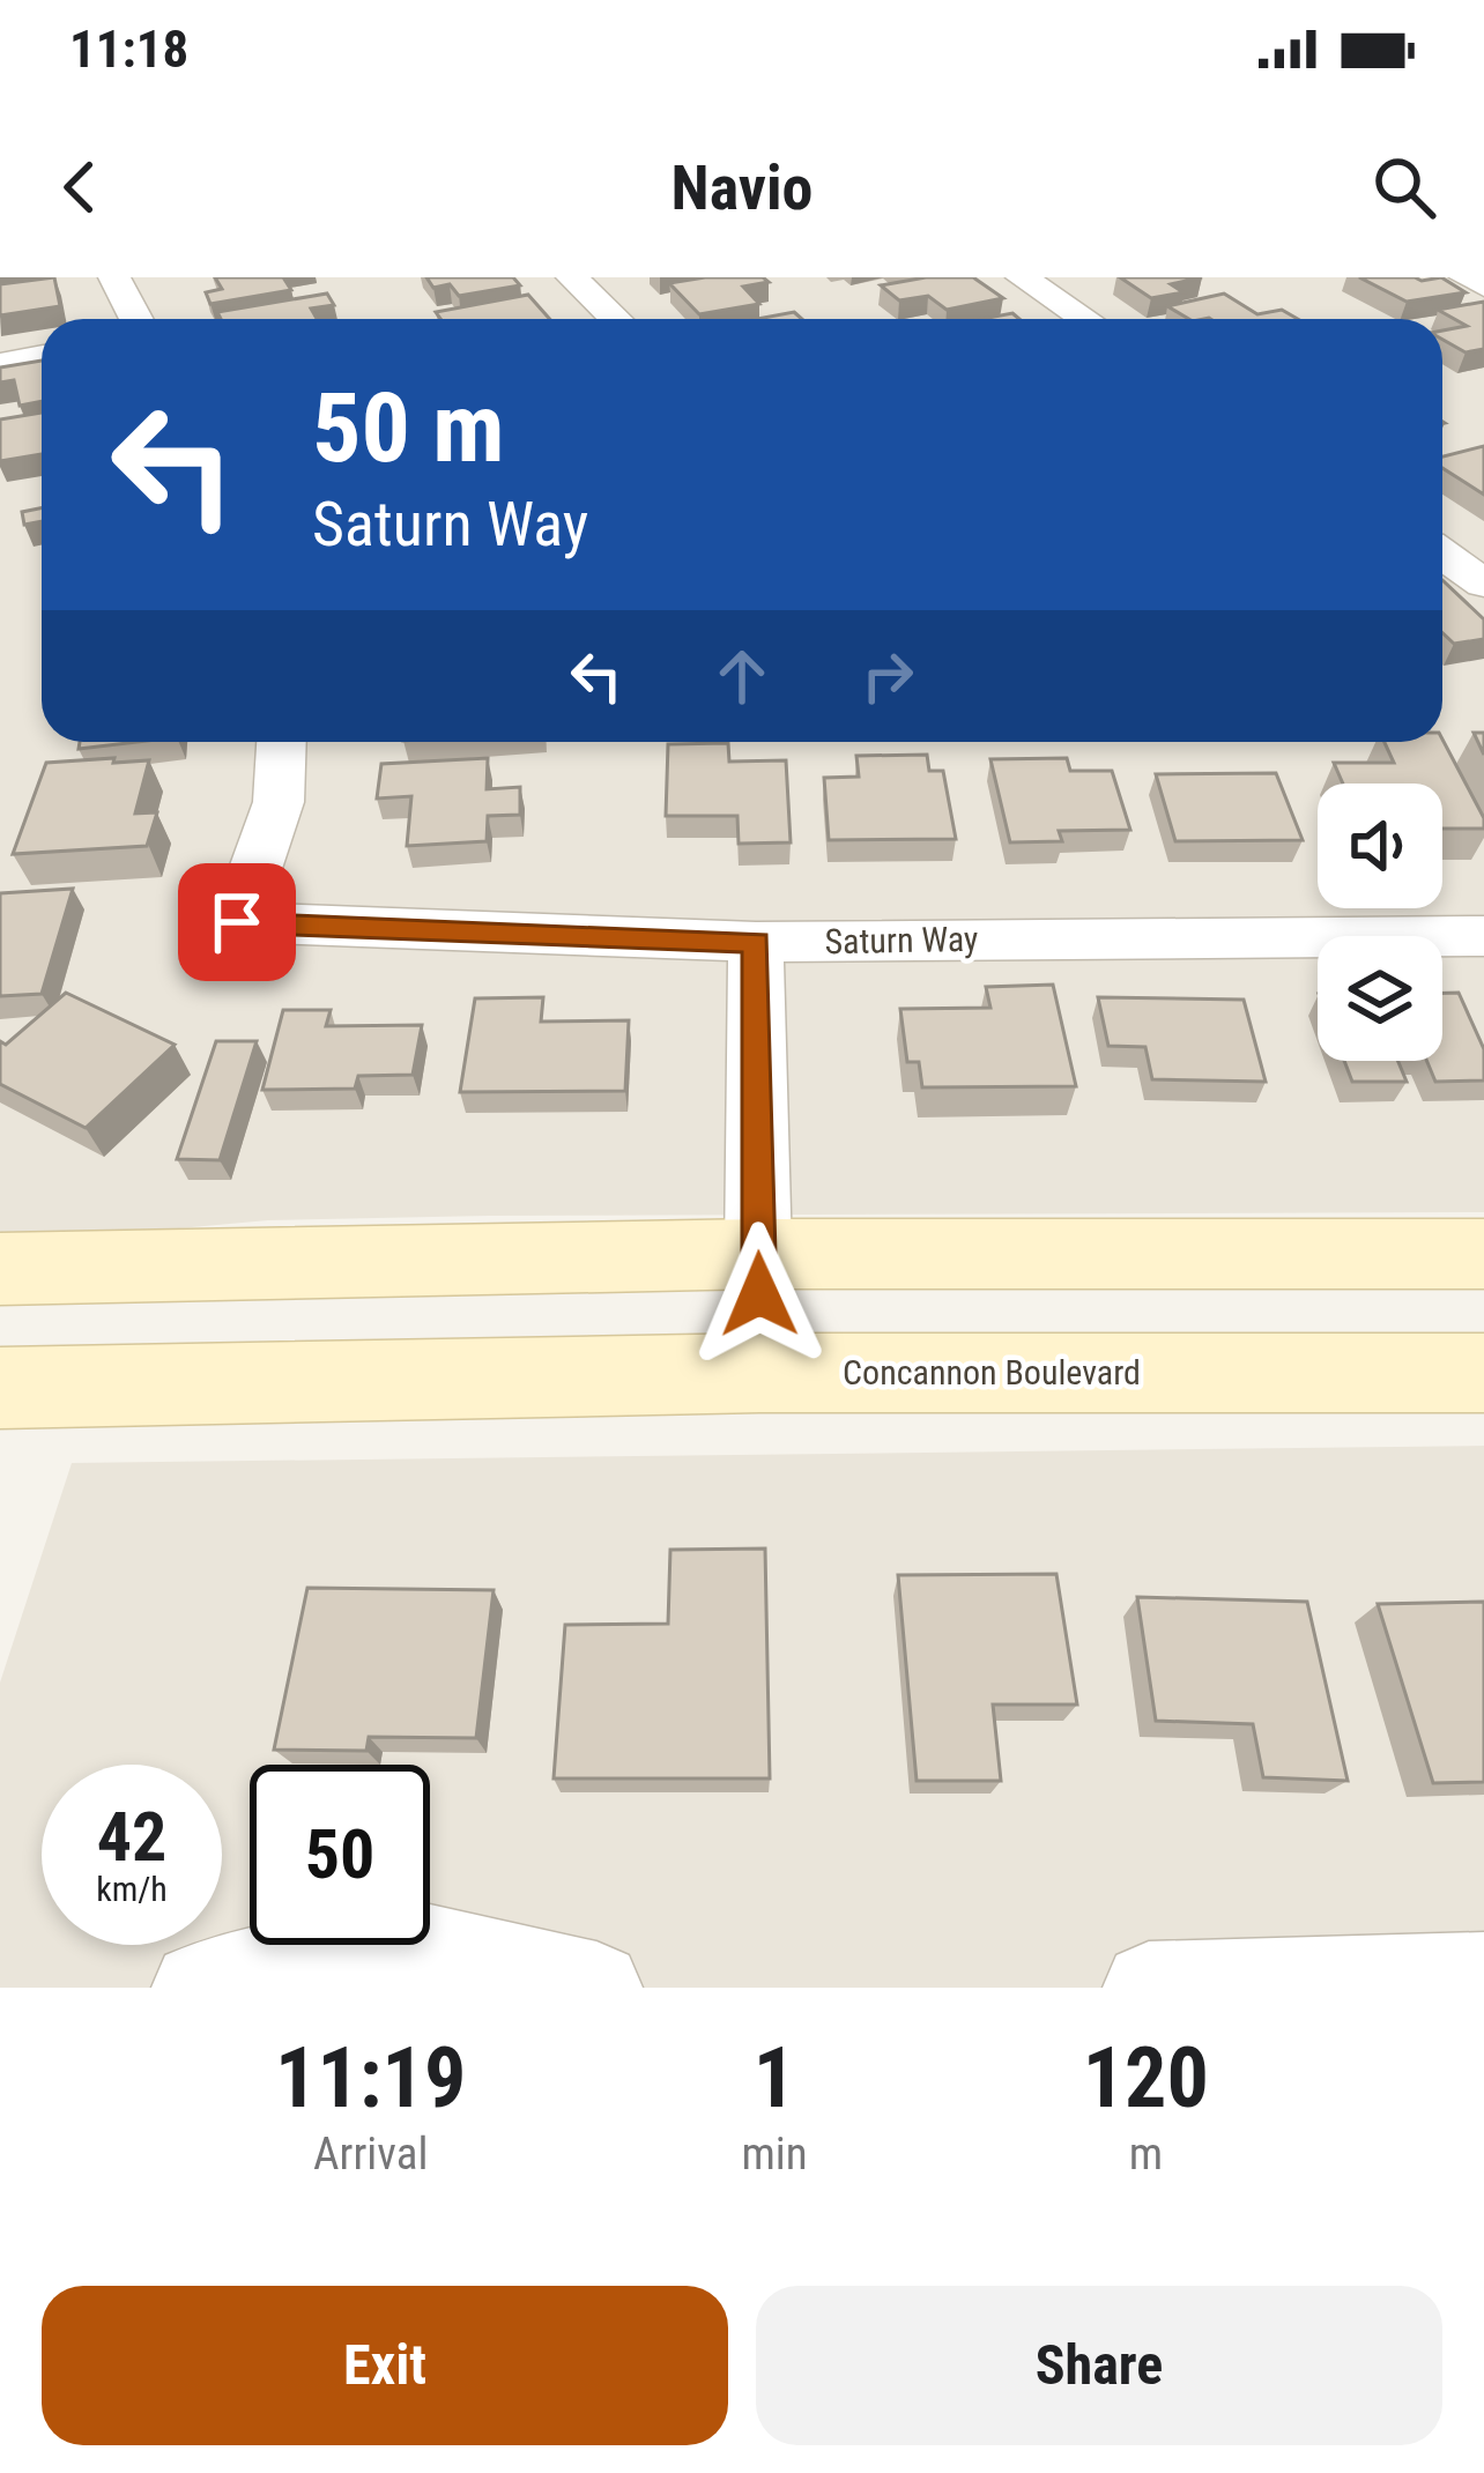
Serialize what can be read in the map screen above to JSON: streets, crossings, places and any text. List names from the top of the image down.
{
  "streets": {
    "main road": ["Concannon Boulevard"],
    "street": ["Saturn Way"]
  },
  "page": {
    "status": "11:18",
    "header": "Navio",
    "turn": ["50 m", "Saturn Way"],
    "speed": "42 km/h",
    "limit": "50",
    "eta": [
      "11:19",
      "Arrival",
      "1",
      "min",
      "120",
      "m"
    ],
    "buttons": ["Exit", "Share"]
  }
}
